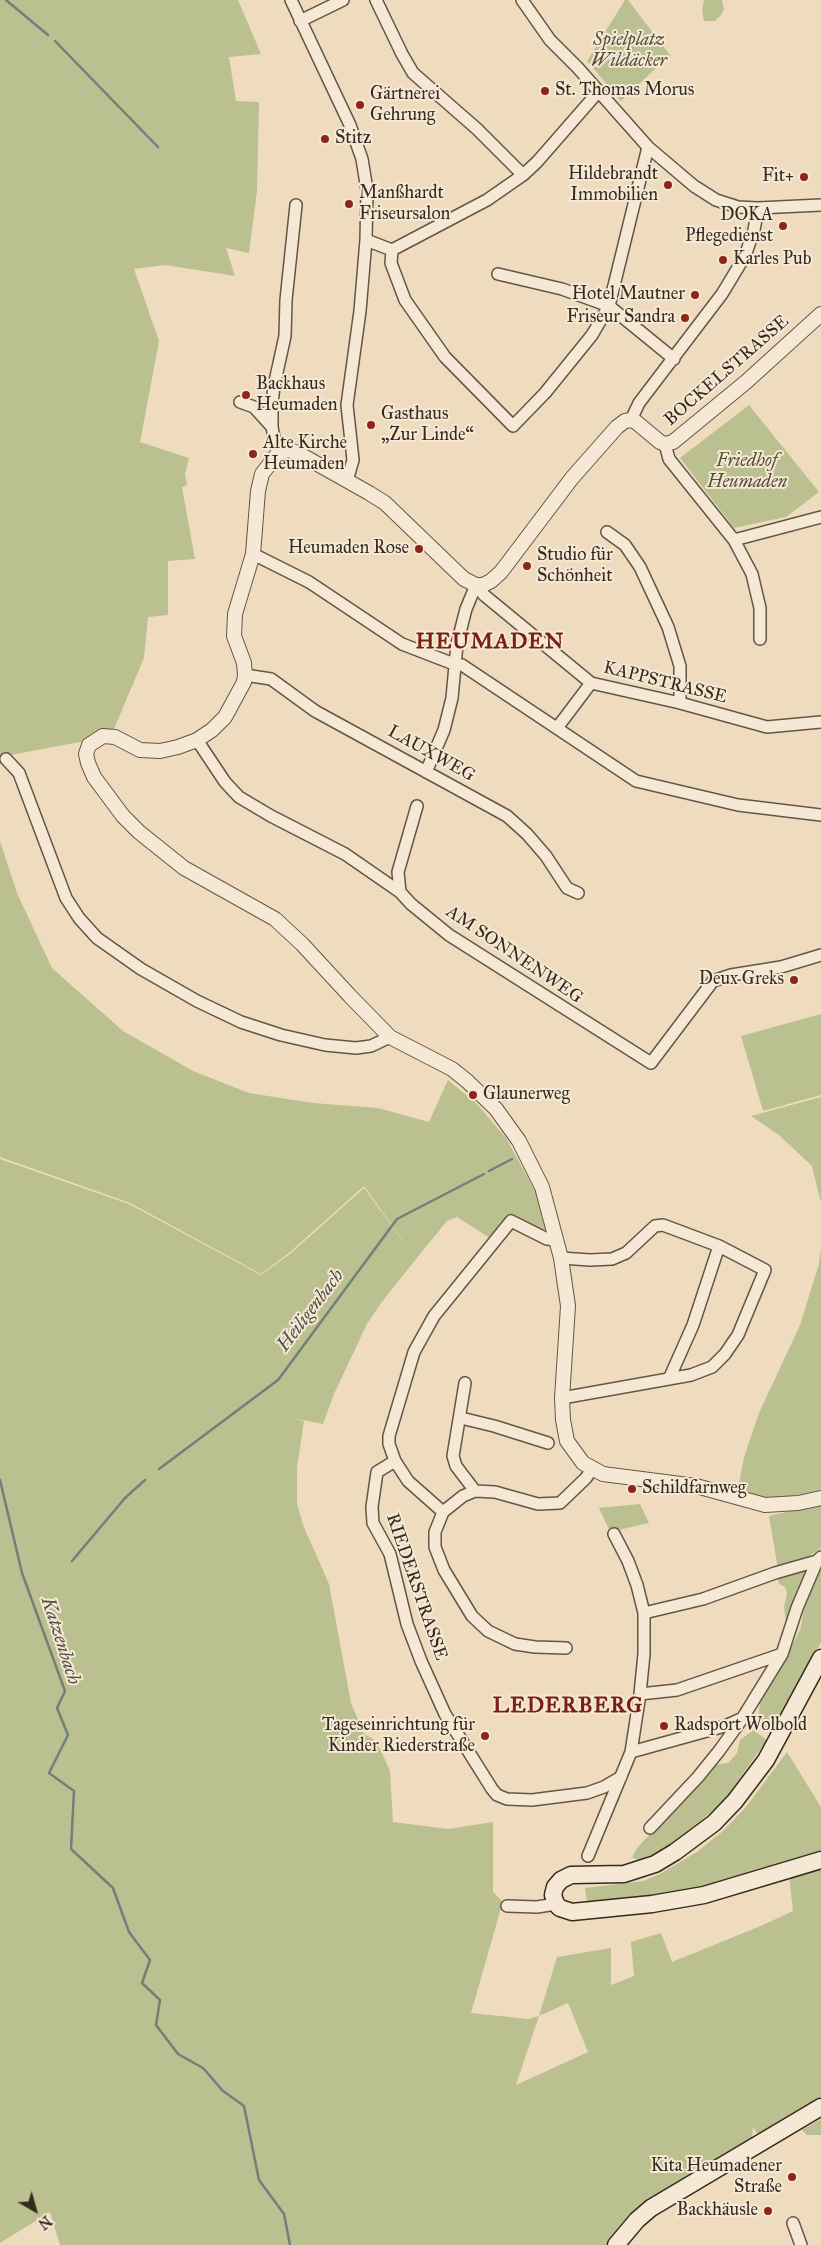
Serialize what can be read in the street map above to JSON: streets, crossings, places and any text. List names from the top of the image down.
{
  "streets": {
    "street": [
      "BOCKELSTRASSE",
      "KAPPSTRASSE",
      "LAUXWEG",
      "AM SONNENWEG",
      "RIEDERSTRASSE"
    ]
  },
  "districts": ["HEUMADEN", "LEDERBERG"],
  "water": ["Heiligenbach", "Katzenbach"],
  "parks": ["Spielplatz Wildäcker", "Friedhof Heumaden"],
  "places": [
    "St. Thomas Morus",
    "Gärtnerei Gehrung",
    "Stitz",
    "Fit+",
    "Hildebrandt Immobilien",
    "Manßhardt Friseursalon",
    "DOKA Pflegedienst",
    "Karles Pub",
    "Hotel Mautner",
    "Friseur Sandra",
    "Backhaus Heumaden",
    "Gasthaus „Zur Linde“",
    "Alte Kirche Heumaden",
    "Heumaden Rose",
    "Studio für Schönheit",
    "Deux Greks",
    "Glaunerweg",
    "Schildfarnweg",
    "Radsport Wolbold",
    "Tageseinrichtung für Kinder Riederstraße",
    "Kita Heumadener Straße",
    "Backhäusle"
  ],
  "north": "bottom right"
}
